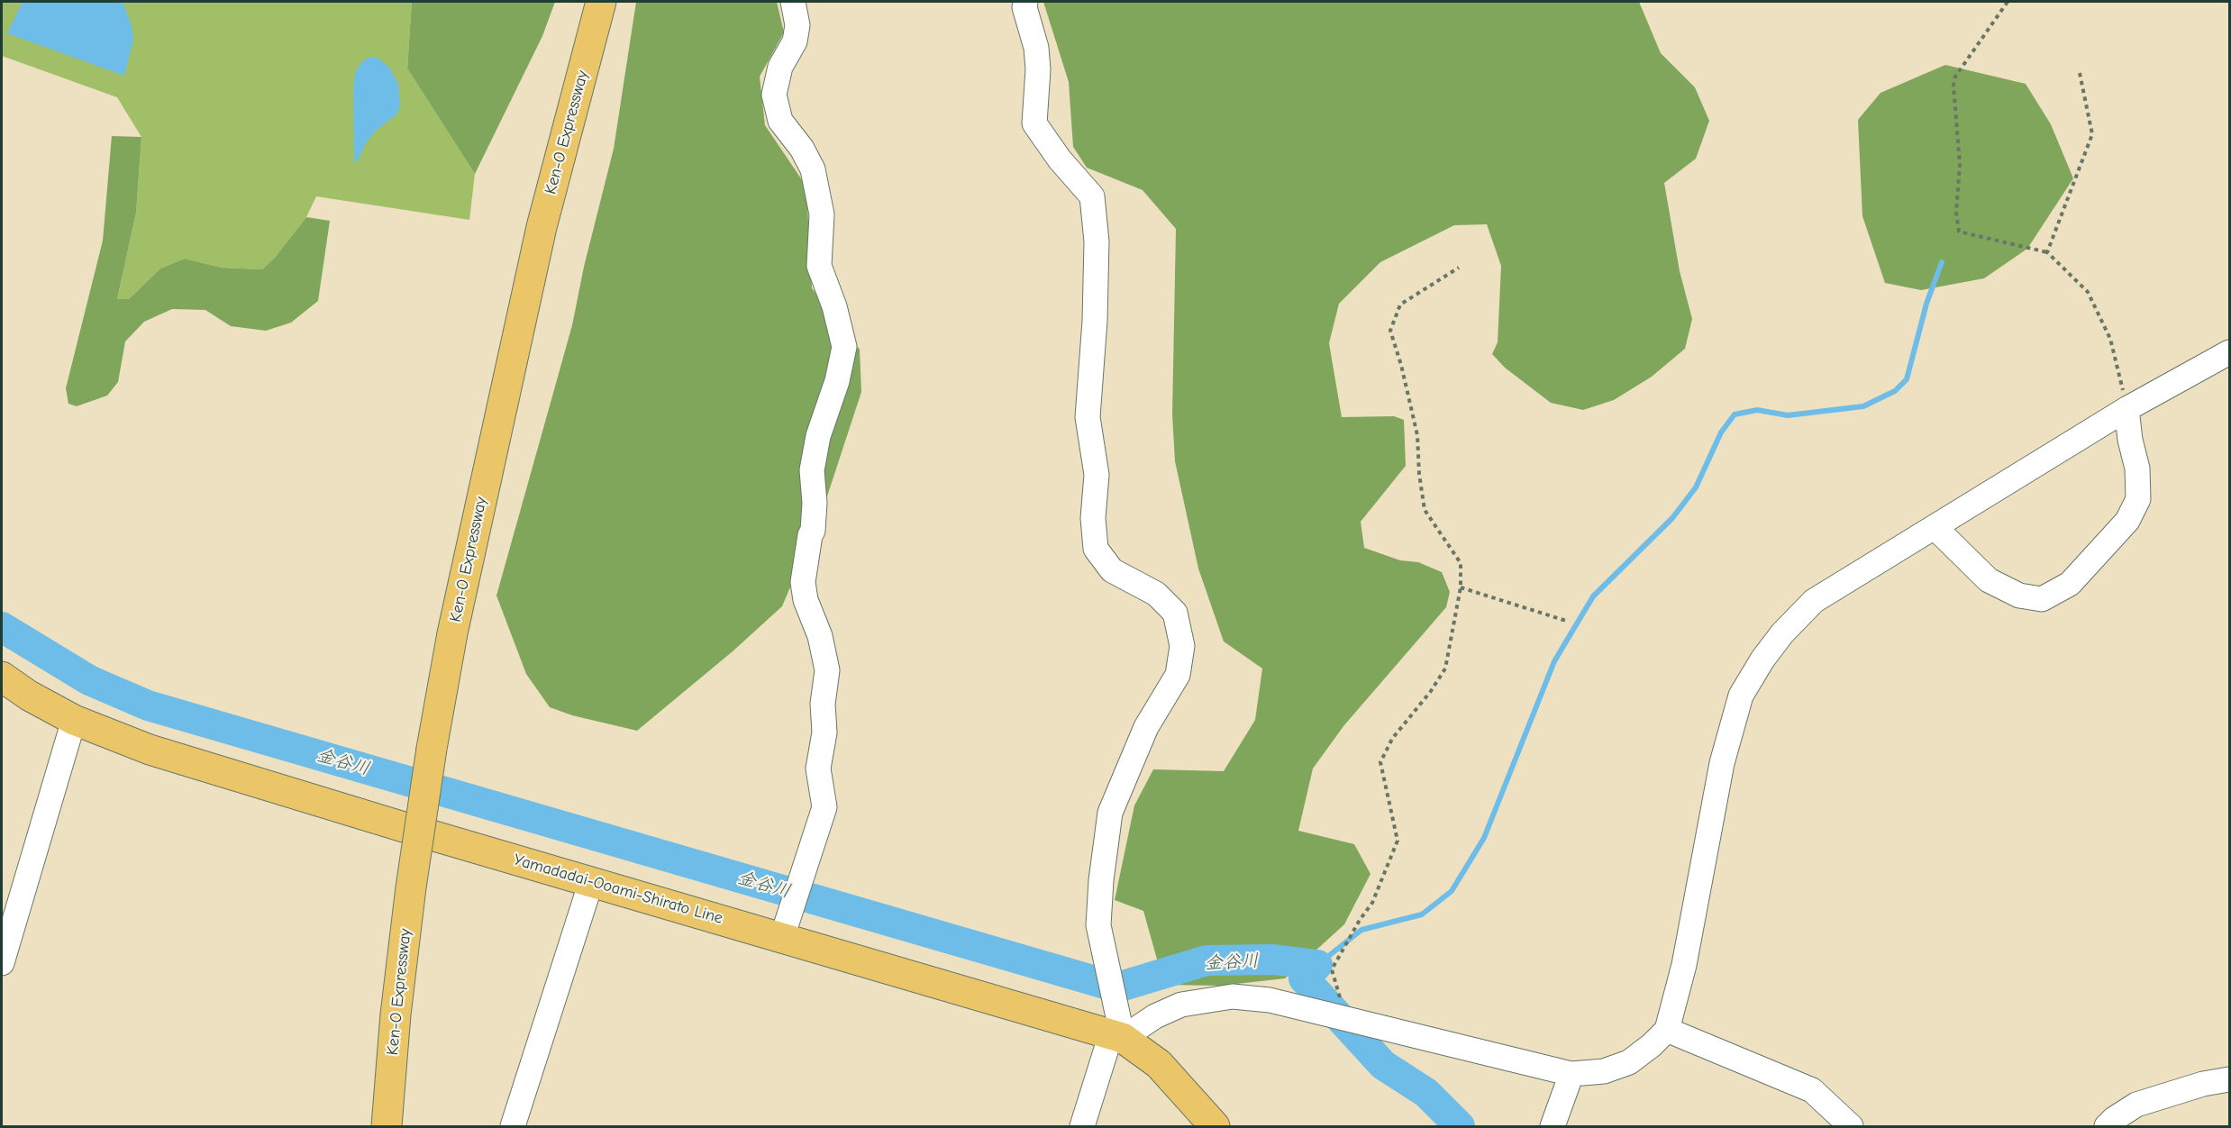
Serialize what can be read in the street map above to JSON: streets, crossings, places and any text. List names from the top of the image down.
{
  "streets": {
    "main road": ["Ken-O Expressway", "Yamadadai-Ooami-Shirato Line"]
  },
  "water": ["金谷川"]
}
